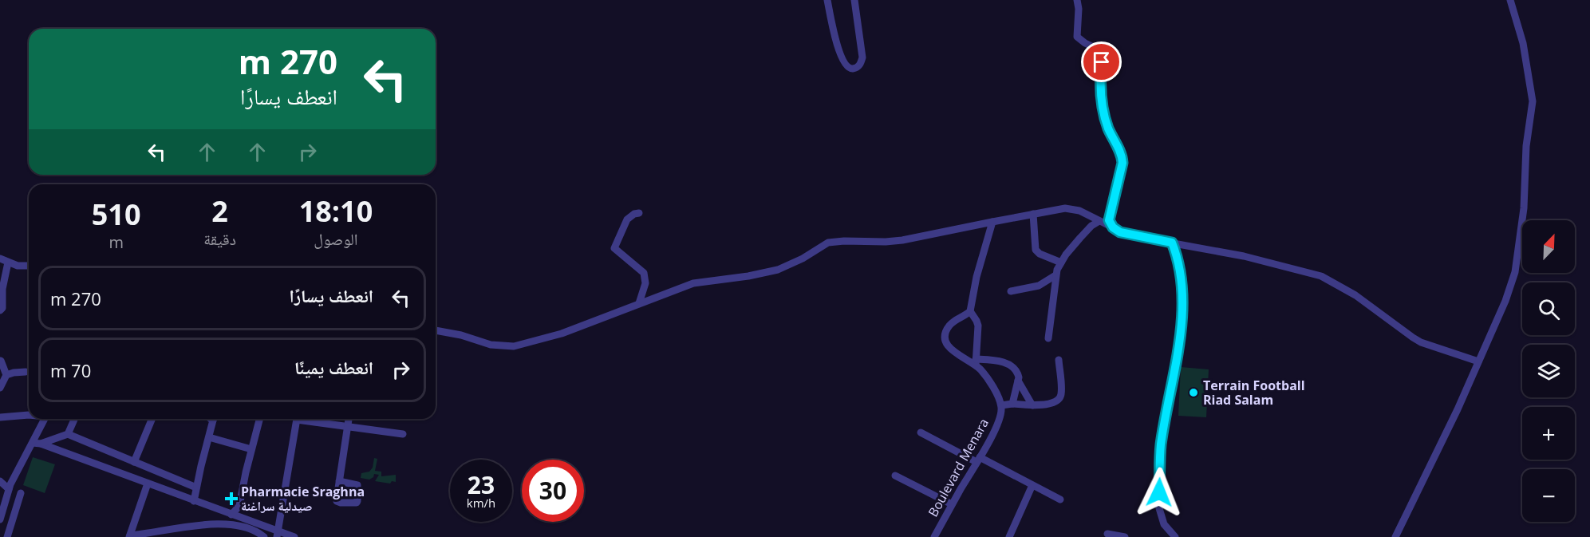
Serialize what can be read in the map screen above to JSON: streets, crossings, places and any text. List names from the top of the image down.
{
  "streets": {
    "street": ["Boulevard Menara"]
  },
  "places": {
    "other": ["Terrain Football Riad Salam"],
    "health": ["Pharmacie Sraghna صيدلية سراغنة"]
  },
  "north": "top right",
  "page": {
    "turn": ["270 m", "انعطف يسارًا"],
    "eta": [
      "18:10",
      "الوصول",
      "2",
      "دقيقة",
      "510",
      "m"
    ],
    "map_buttons": ["+", "−"],
    "list": [
      {
        "name": "انعطف يسارًا",
        "value": "270 m"
      },
      {
        "name": "انعطف يمينًا",
        "value": "70 m"
      }
    ],
    "speed": "23 km/h",
    "limit": "30"
  }
}
